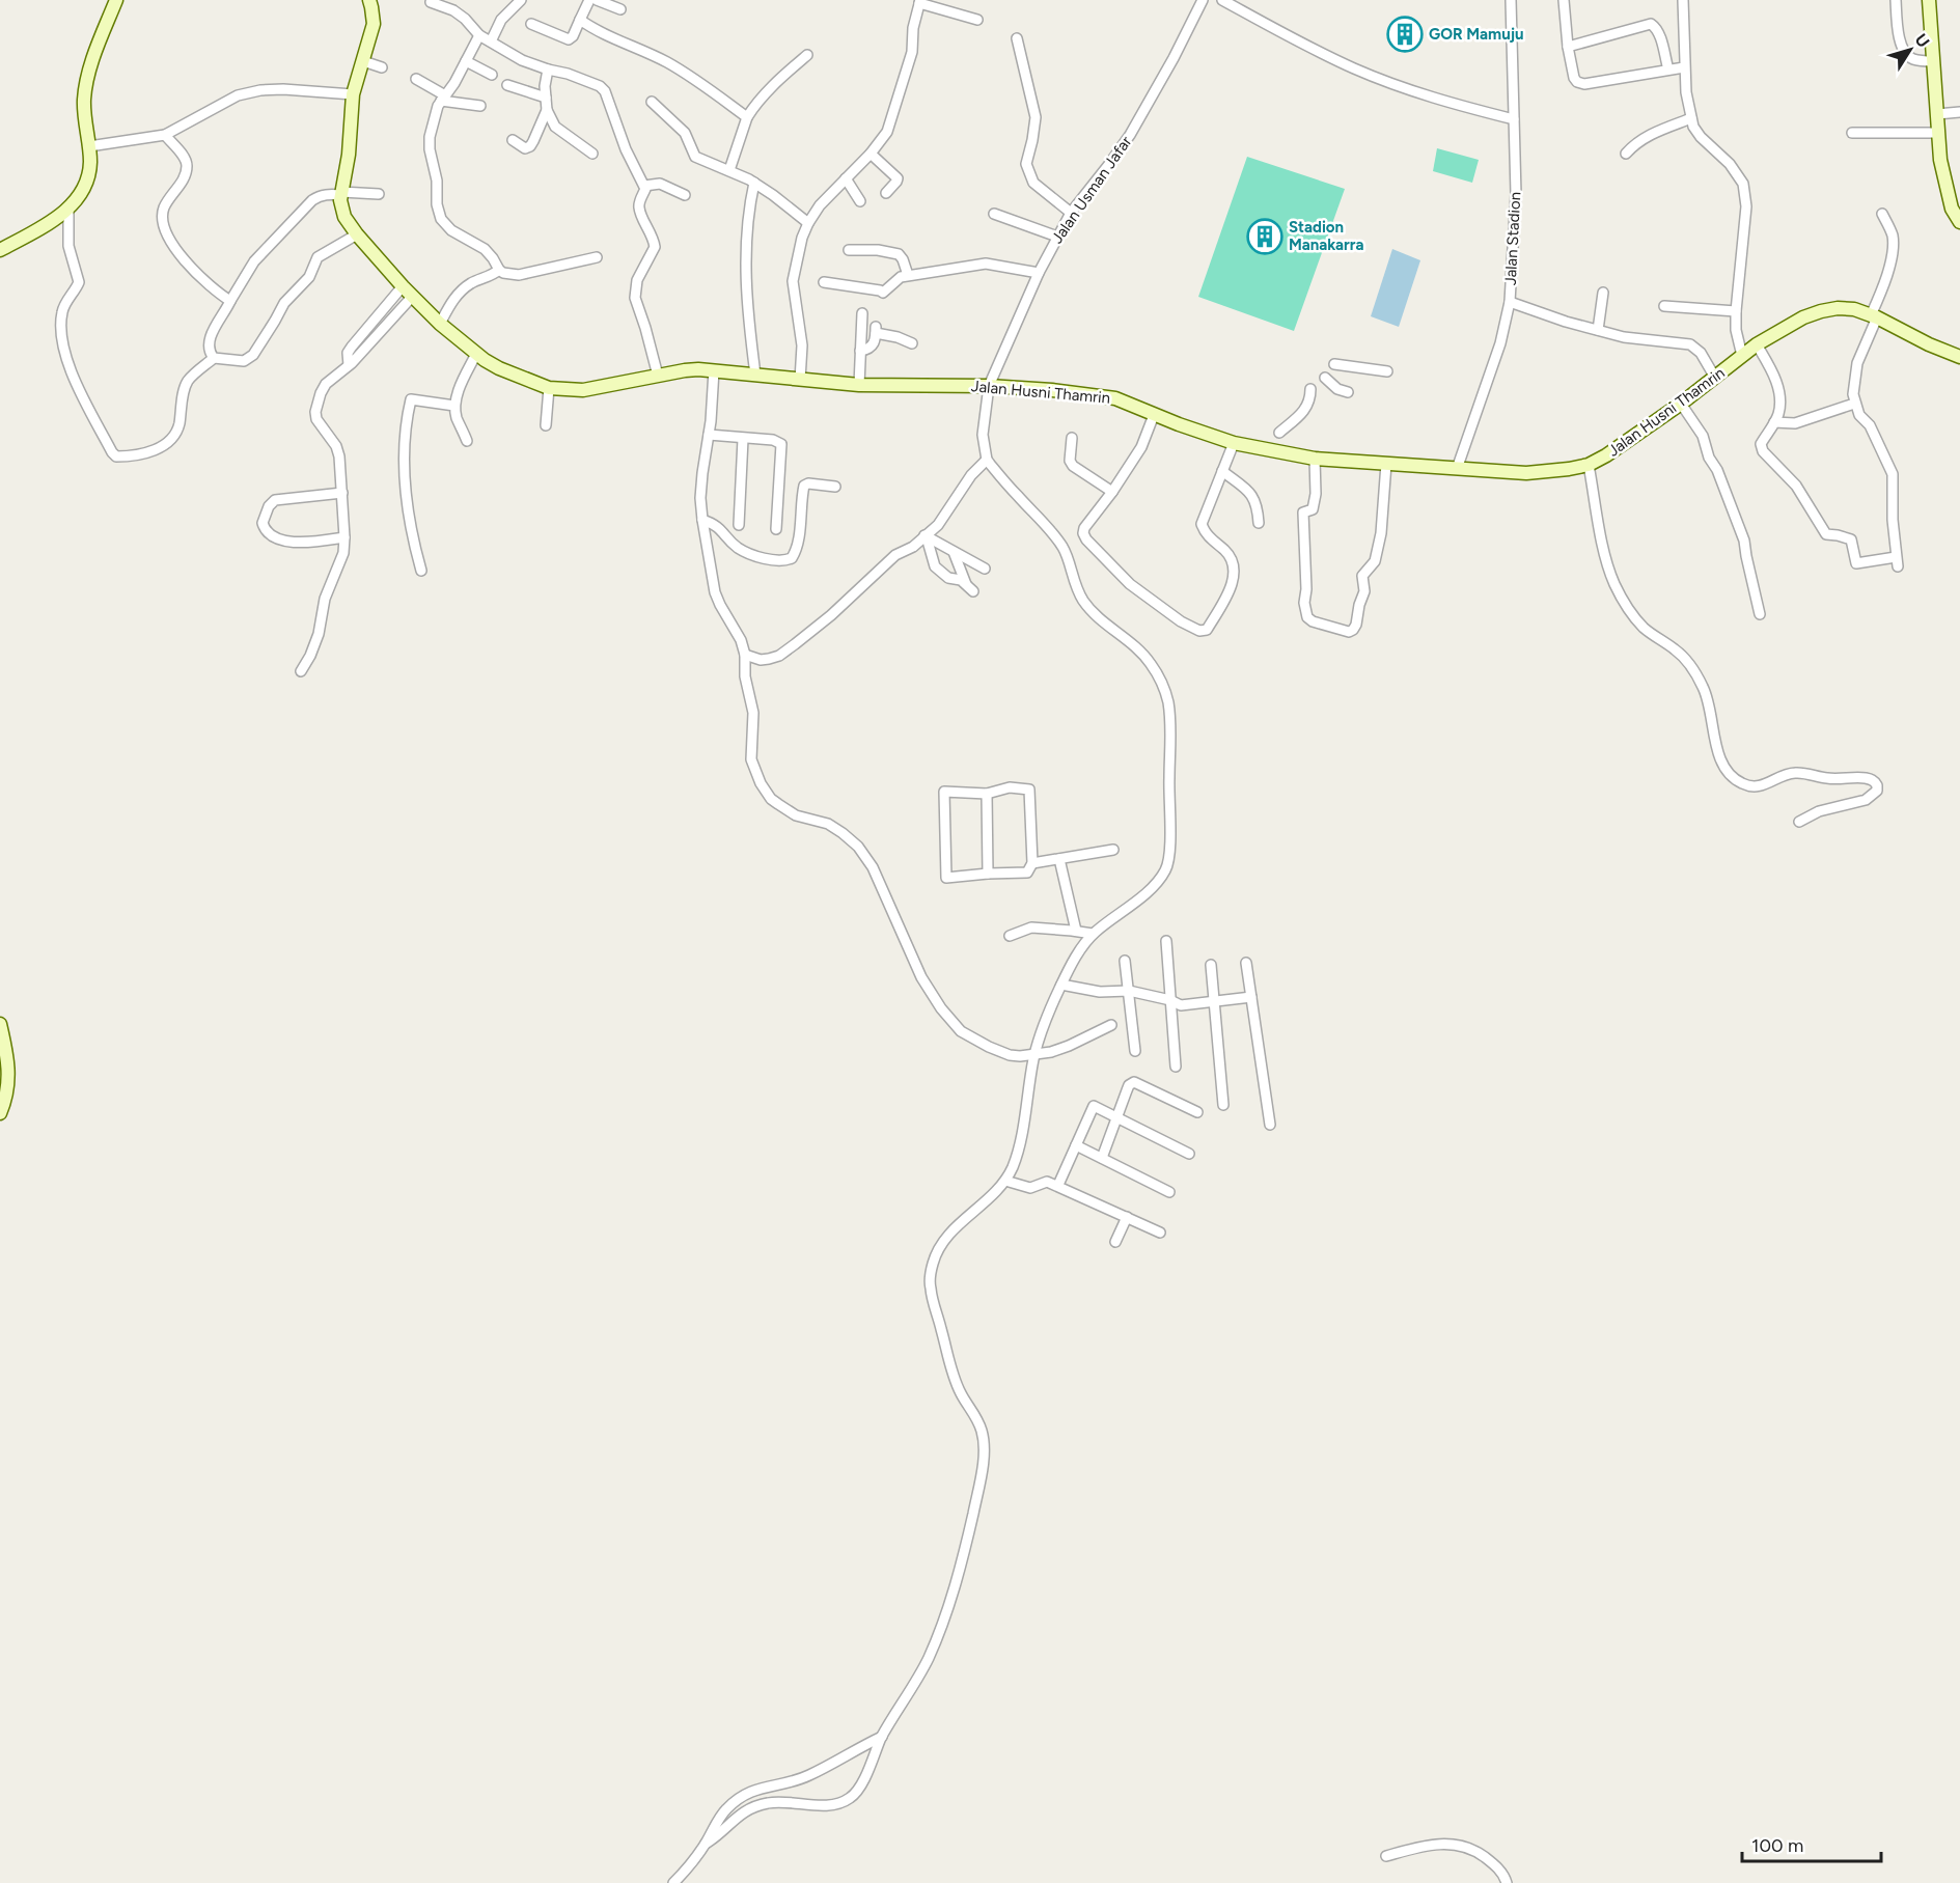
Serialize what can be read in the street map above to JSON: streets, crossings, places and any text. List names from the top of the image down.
{
  "streets": {
    "street": ["Jalan Usman Jafar", "Jalan Stadion", "Jalan Husni Thamrin"]
  },
  "crossings": [
    ["Jalan Usman Jafar", "Jalan Husni Thamrin"],
    ["Jalan Stadion", "Jalan Husni Thamrin"]
  ],
  "places": {
    "building": ["GOR Mamuju", "Stadion Manakarra"]
  },
  "scale_bar": "100 m",
  "north": "top right"
}
